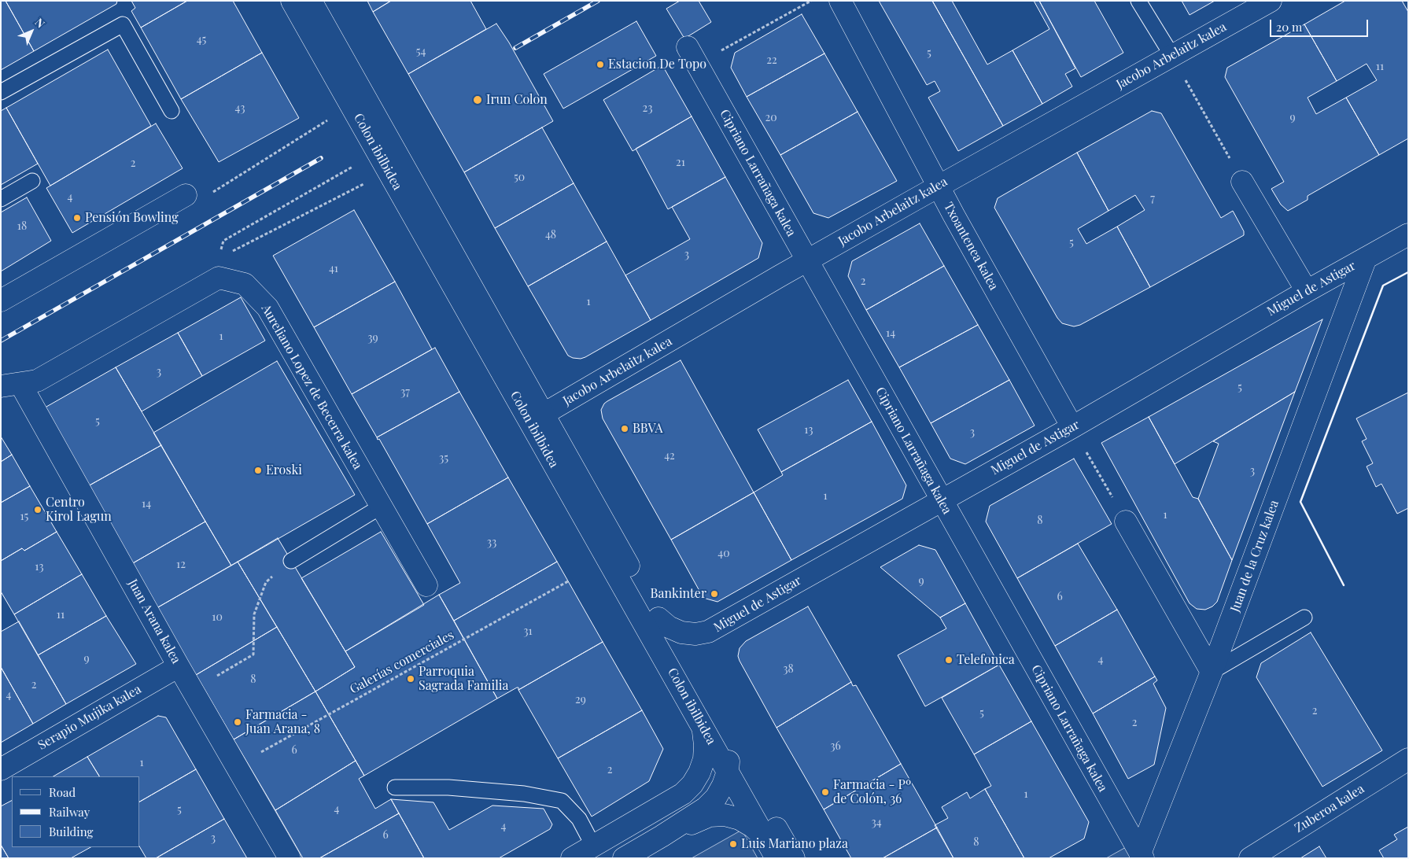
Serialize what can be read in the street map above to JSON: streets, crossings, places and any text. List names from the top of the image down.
{
  "streets": {
    "street": [
      "Jacobo Arbelaitz kalea",
      "Colon ibilbidea",
      "Cipriano Larrañaga kalea",
      "Txoantenea kalea",
      "Miguel de Astigar",
      "Aureliano Lopez de Becerra kalea",
      "Juan de la Cruz kalea",
      "Juan Arana kalea",
      "Serapio Mujika kalea",
      "Zuberoa kalea"
    ],
    "path": ["Galerías comerciales"]
  },
  "crossings": [
    ["Jacobo Arbelaitz kalea", "Colon ibilbidea"],
    ["Jacobo Arbelaitz kalea", "Cipriano Larrañaga kalea"],
    ["Jacobo Arbelaitz kalea", "Txoantenea kalea"],
    ["Colon ibilbidea", "Miguel de Astigar"],
    ["Cipriano Larrañaga kalea", "Miguel de Astigar"],
    ["Cipriano Larrañaga kalea", "Juan de la Cruz kalea"],
    ["Txoantenea kalea", "Miguel de Astigar"],
    ["Miguel de Astigar", "Juan de la Cruz kalea"],
    ["Juan Arana kalea", "Serapio Mujika kalea"]
  ],
  "places": [
    "Estacion De Topo",
    "Irun Colon",
    "Pensión Bowling",
    "BBVA",
    "Eroski",
    "Centro Kirol Lagun",
    "Bankinter",
    "Telefonica",
    "Parroquia Sagrada Familia",
    "Farmacia - Juan Arana, 8",
    "Farmacia - Pº de Colón, 36",
    "Luis Mariano plaza"
  ],
  "house_numbers": [
    "45",
    "54",
    "5",
    "22",
    "11",
    "43",
    "23",
    "20",
    "9",
    "21",
    "2",
    "50",
    "4",
    "7",
    "18",
    "48",
    "5",
    "3",
    "41",
    "2",
    "1",
    "14",
    "1",
    "39",
    "3",
    "5",
    "37",
    "5",
    "13",
    "3",
    "42",
    "35",
    "3",
    "1",
    "14",
    "1",
    "15",
    "8",
    "33",
    "40",
    "12",
    "13",
    "9",
    "6",
    "11",
    "10",
    "31",
    "9",
    "4",
    "38",
    "8",
    "2",
    "4",
    "29",
    "2",
    "5",
    "2",
    "36",
    "6",
    "1",
    "2",
    "1",
    "4",
    "5",
    "34",
    "4",
    "6",
    "3",
    "8"
  ],
  "legend": ["Road", "Railway", "Building"],
  "scale_bar": "20 m",
  "north": "top right"
}
